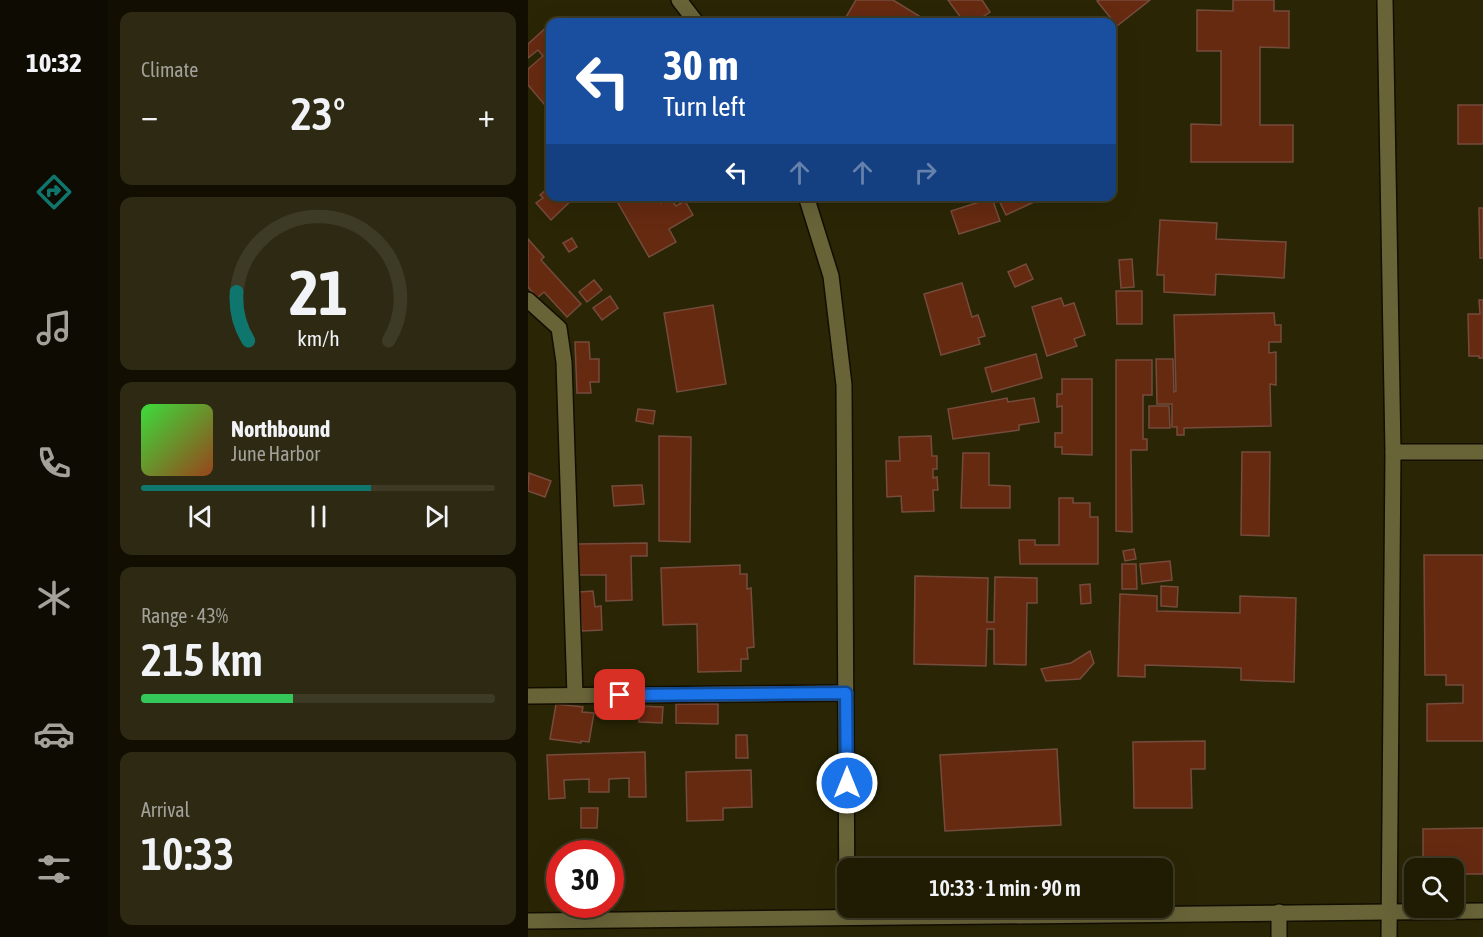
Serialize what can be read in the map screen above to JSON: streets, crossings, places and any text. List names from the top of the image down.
{
  "page": {
    "tabs": "10:32",
    "tile": [
      "Climate",
      ["Range · 43%", "215 km"],
      ["Arrival", "10:33"]
    ],
    "turn": ["30 m", "Turn left"],
    "heat": ["−", "23°", "+"],
    "song": ["Northbound", "June Harbor"],
    "limit": "30",
    "trip": "10:33 · 1 min · 90 m",
    "gauge": ["21", "km/h"]
  }
}
